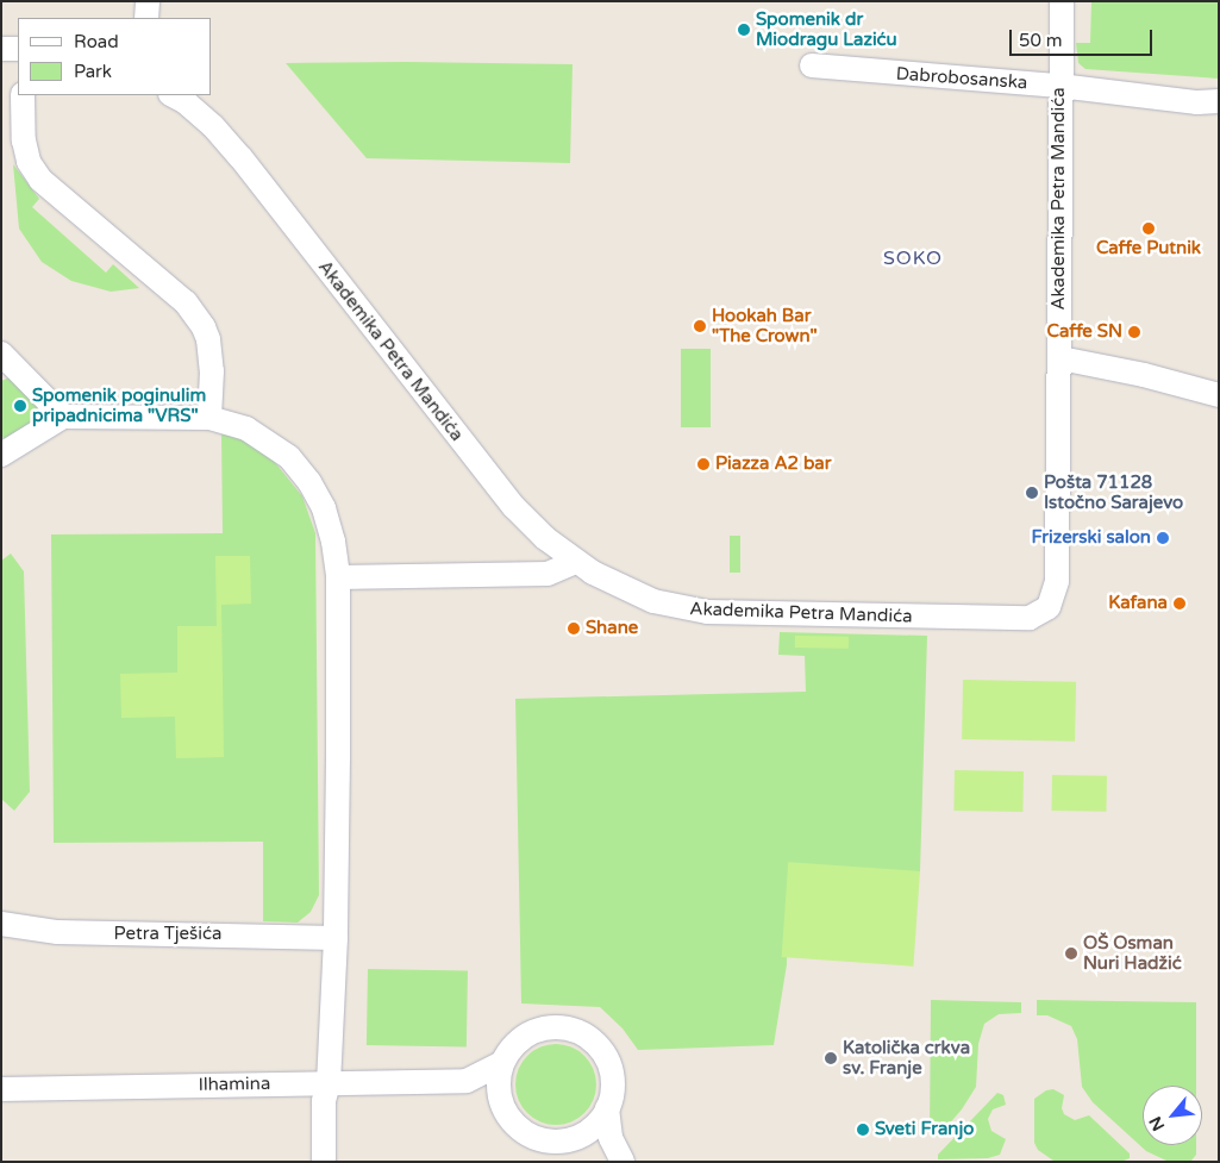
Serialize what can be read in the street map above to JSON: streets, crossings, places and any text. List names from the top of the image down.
{
  "streets": {
    "street": [
      "Dabrobosanska",
      "Akademika Petra Mandića",
      "Petra Tješića",
      "Ilhamina"
    ]
  },
  "crossings": [
    ["Dabrobosanska", "Akademika Petra Mandića"]
  ],
  "districts": ["SOKO"],
  "places": [
    "Spomenik dr Miodragu Laziću",
    "Caffe Putnik",
    "Hookah Bar \"The Crown\"",
    "Caffe SN",
    "Spomenik poginulim pripadnicima \"VRS\"",
    "Piazza A2 bar",
    "Pošta 71128 Istočno Sarajevo",
    "Frizerski salon",
    "Kafana",
    "Shane",
    "OŠ Osman Nuri Hadžić",
    "Katolička crkva sv. Franje",
    "Sveti Franjo"
  ],
  "legend": ["Road", "Park"],
  "scale_bar": "50 m",
  "north": "bottom left"
}
